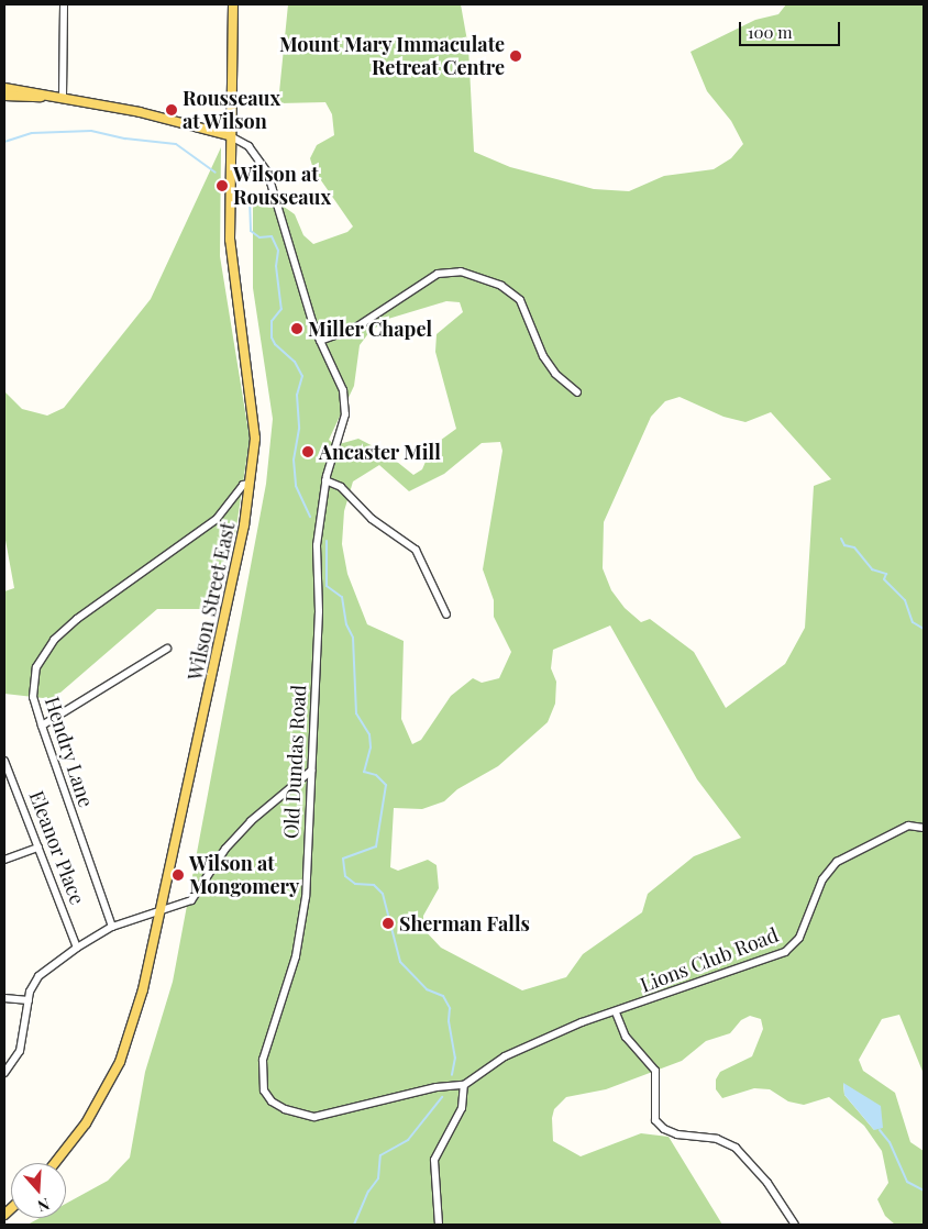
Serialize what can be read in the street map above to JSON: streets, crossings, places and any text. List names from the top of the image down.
{
  "streets": {
    "main road": ["Wilson Street East"],
    "street": [
      "Hendry Lane",
      "Old Dundas Road",
      "Eleanor Place",
      "Lions Club Road"
    ]
  },
  "crossings": [
    ["Wilson Street East", "Hendry Lane"],
    ["Wilson Street East", "Old Dundas Road"],
    ["Old Dundas Road", "Lions Club Road"]
  ],
  "places": [
    "Mount Mary Immaculate Retreat Centre",
    "Rousseaux at Wilson",
    "Wilson at Rousseaux",
    "Miller Chapel",
    "Ancaster Mill",
    "Wilson at Mongomery",
    "Sherman Falls"
  ],
  "scale_bar": "100 m",
  "north": "bottom"
}
